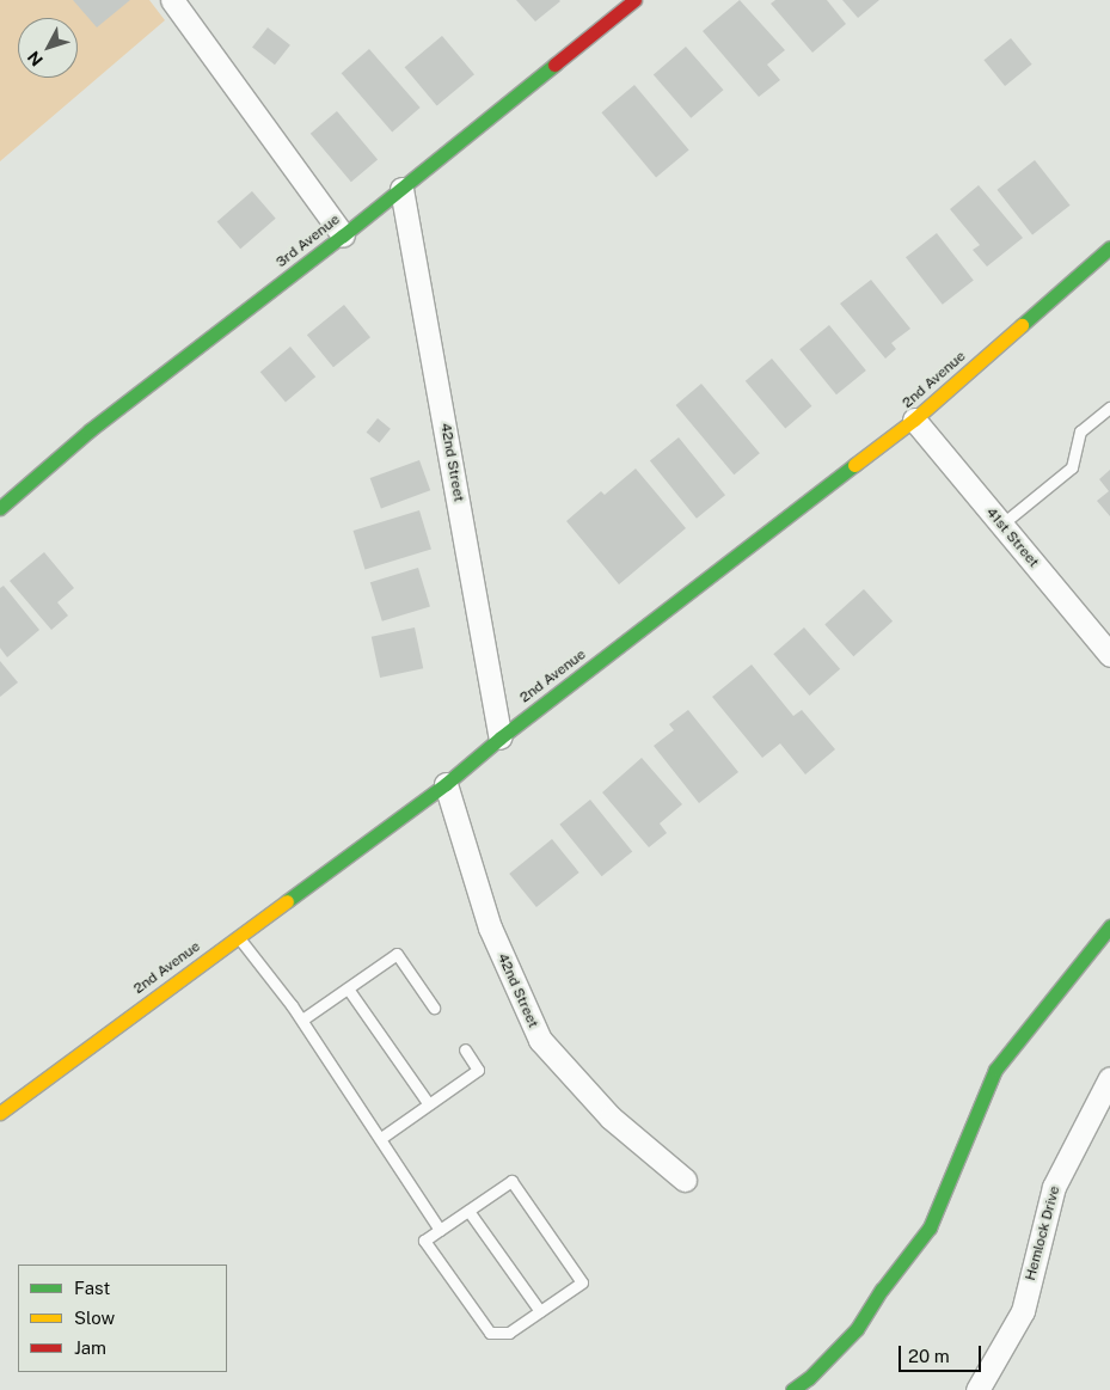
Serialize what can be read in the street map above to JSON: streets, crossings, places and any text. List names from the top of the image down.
{
  "streets": {
    "main road": ["3rd Avenue", "2nd Avenue"],
    "street": ["42nd Street", "41st Street", "Hemlock Drive"]
  },
  "crossings": [
    ["3rd Avenue", "42nd Street"],
    ["2nd Avenue", "42nd Street"],
    ["2nd Avenue", "41st Street"]
  ],
  "legend": ["Fast", "Slow", "Jam"],
  "scale_bar": "20 m",
  "north": "bottom left"
}
